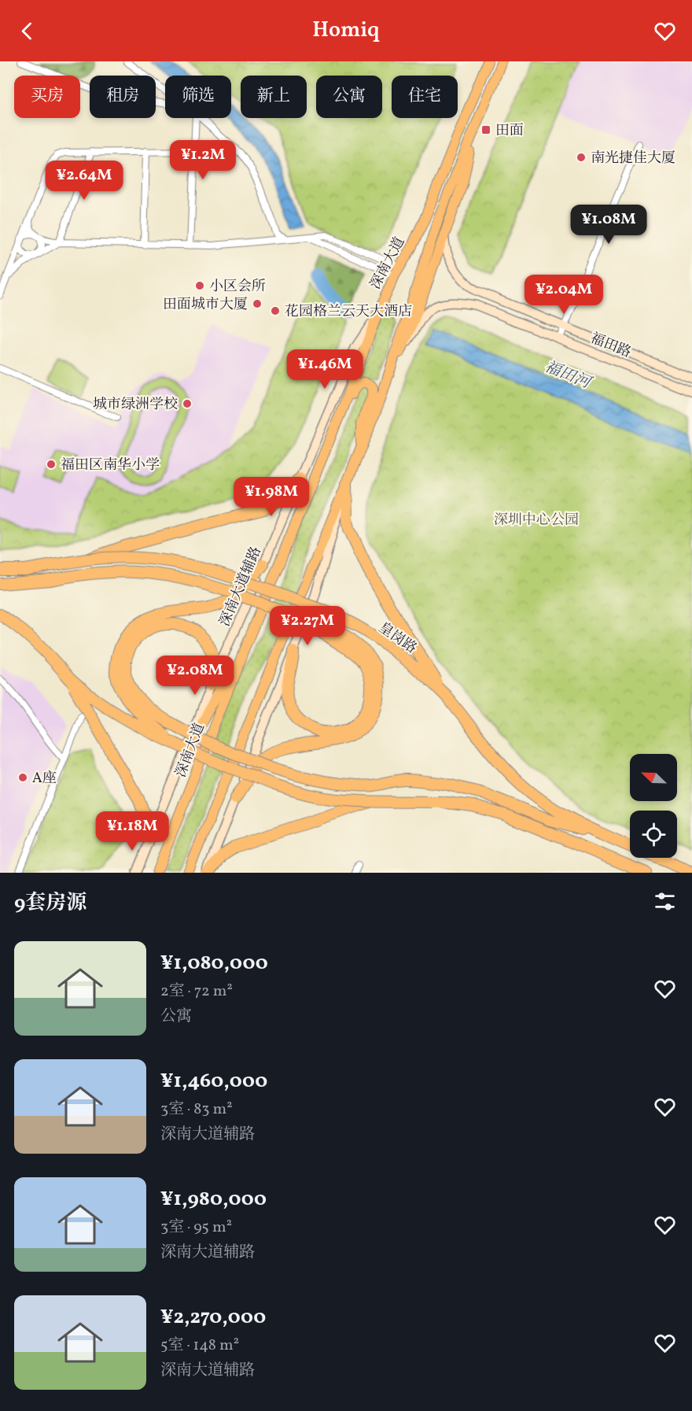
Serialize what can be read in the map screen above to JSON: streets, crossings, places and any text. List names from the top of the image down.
{
  "streets": {
    "highway": ["皇岗路"],
    "main road": ["深南大道", "福田路", "深南大道辅路"]
  },
  "crossings": [
    ["深南大道", "深南大道辅路"]
  ],
  "water": ["福田河"],
  "parks": ["深圳中心公园"],
  "places": {
    "transit": ["田面"],
    "other": [
      "南光捷佳大厦",
      "小区会所",
      "田面城市大厦",
      "花园格兰云天大酒店",
      "城市绿洲学校",
      "福田区南华小学",
      "A座"
    ]
  },
  "north": "top left",
  "page": {
    "header": "Homiq",
    "chip": [
      "买房",
      "租房",
      "筛选",
      "新上",
      "公寓",
      "住宅"
    ],
    "price": [
      "¥1.2M",
      "¥2.64M",
      "¥1.08M",
      "¥2.04M",
      "¥1.46M",
      "¥1.98M",
      "¥2.27M",
      "¥2.08M",
      "¥1.18M"
    ],
    "heading": "9套房源",
    "list": [
      {
        "name": "¥1,080,000",
        "note": "2室 · 72 m² · 公寓"
      },
      {
        "name": "¥1,460,000",
        "note": "3室 · 83 m² · 深南大道辅路"
      },
      {
        "name": "¥1,980,000",
        "note": "3室 · 95 m² · 深南大道辅路"
      },
      {
        "name": "¥2,270,000",
        "note": "5室 · 148 m² · 深南大道辅路"
      }
    ]
  }
}
